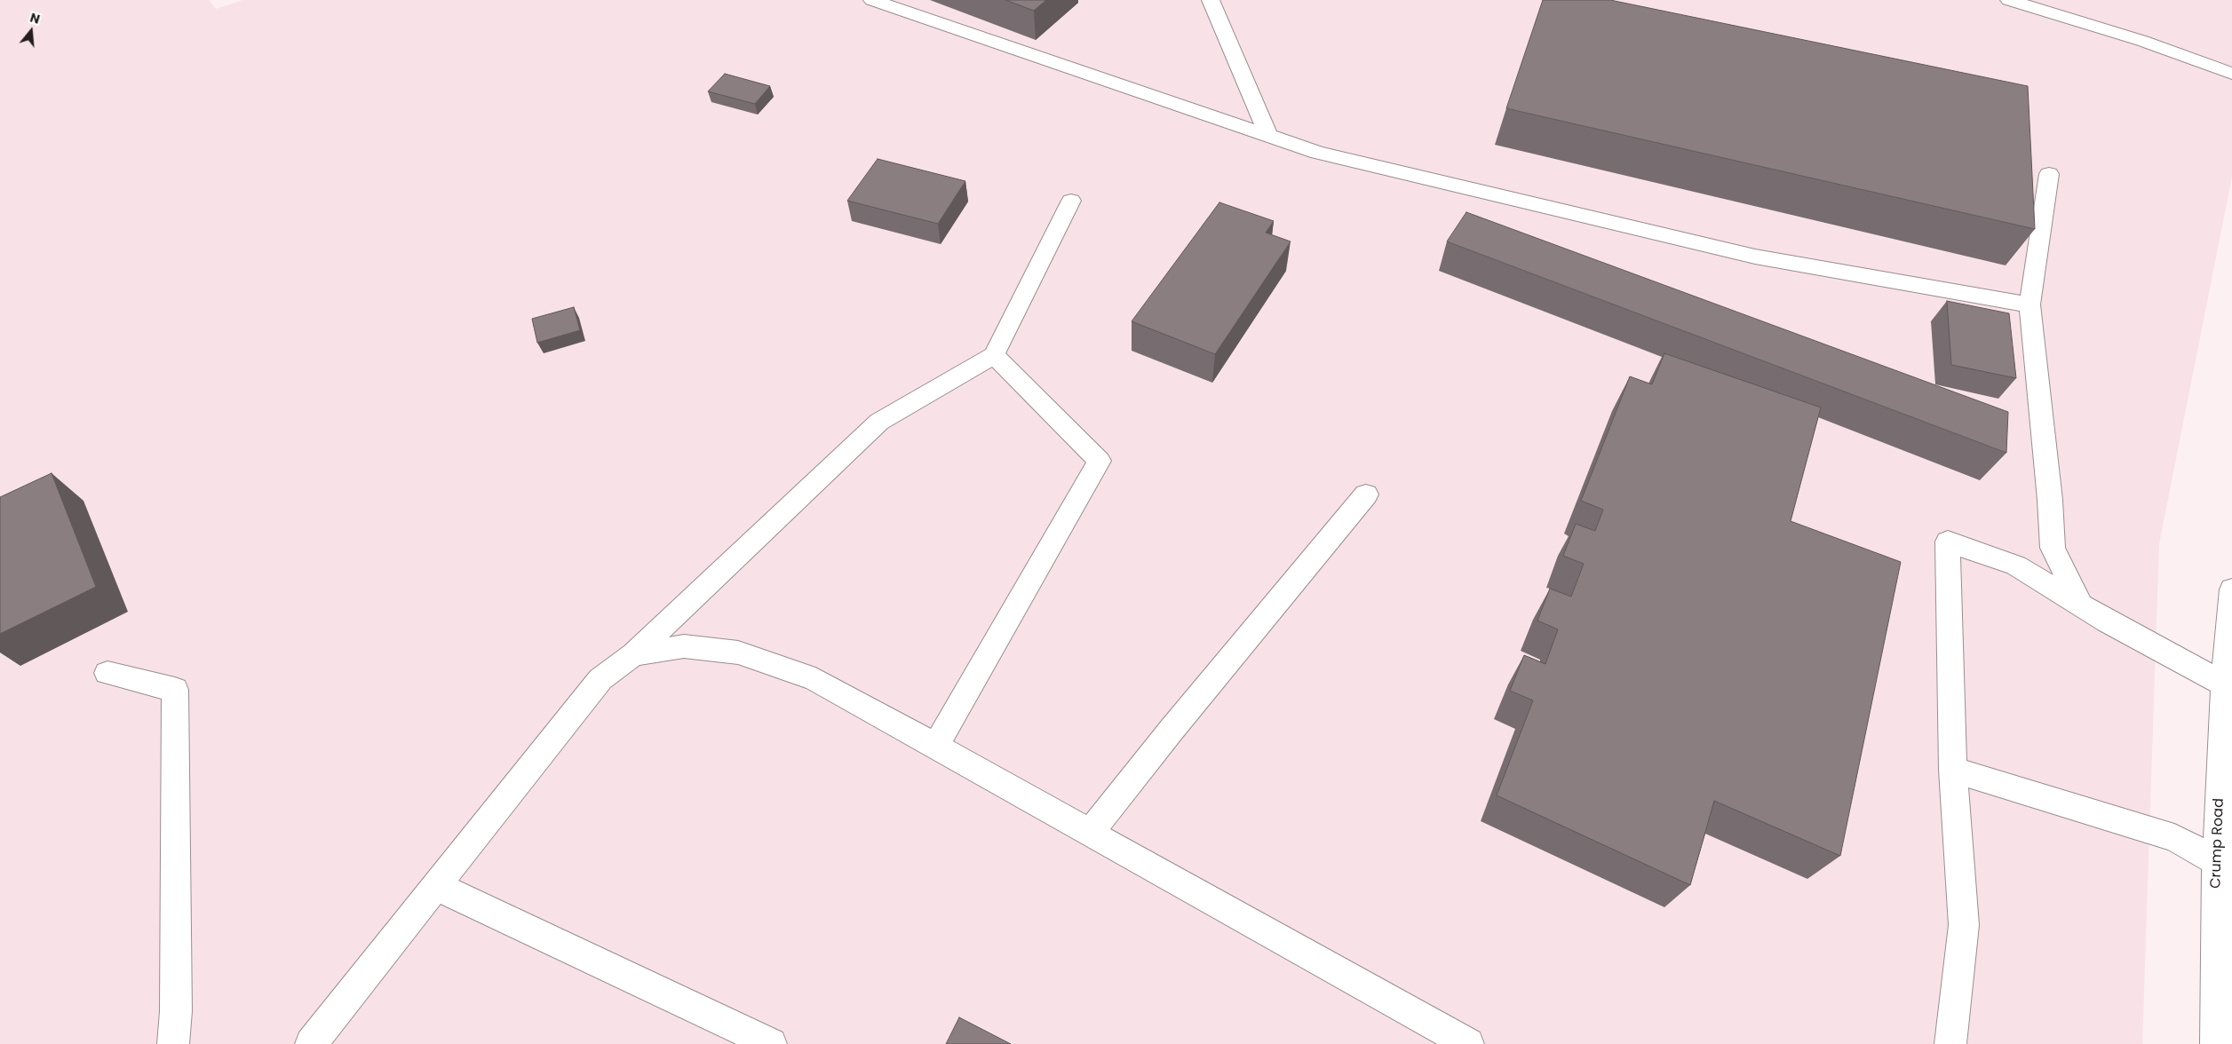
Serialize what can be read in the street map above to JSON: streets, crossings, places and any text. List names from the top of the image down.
{
  "streets": {
    "street": ["Crump Road"]
  },
  "north": "top"
}
